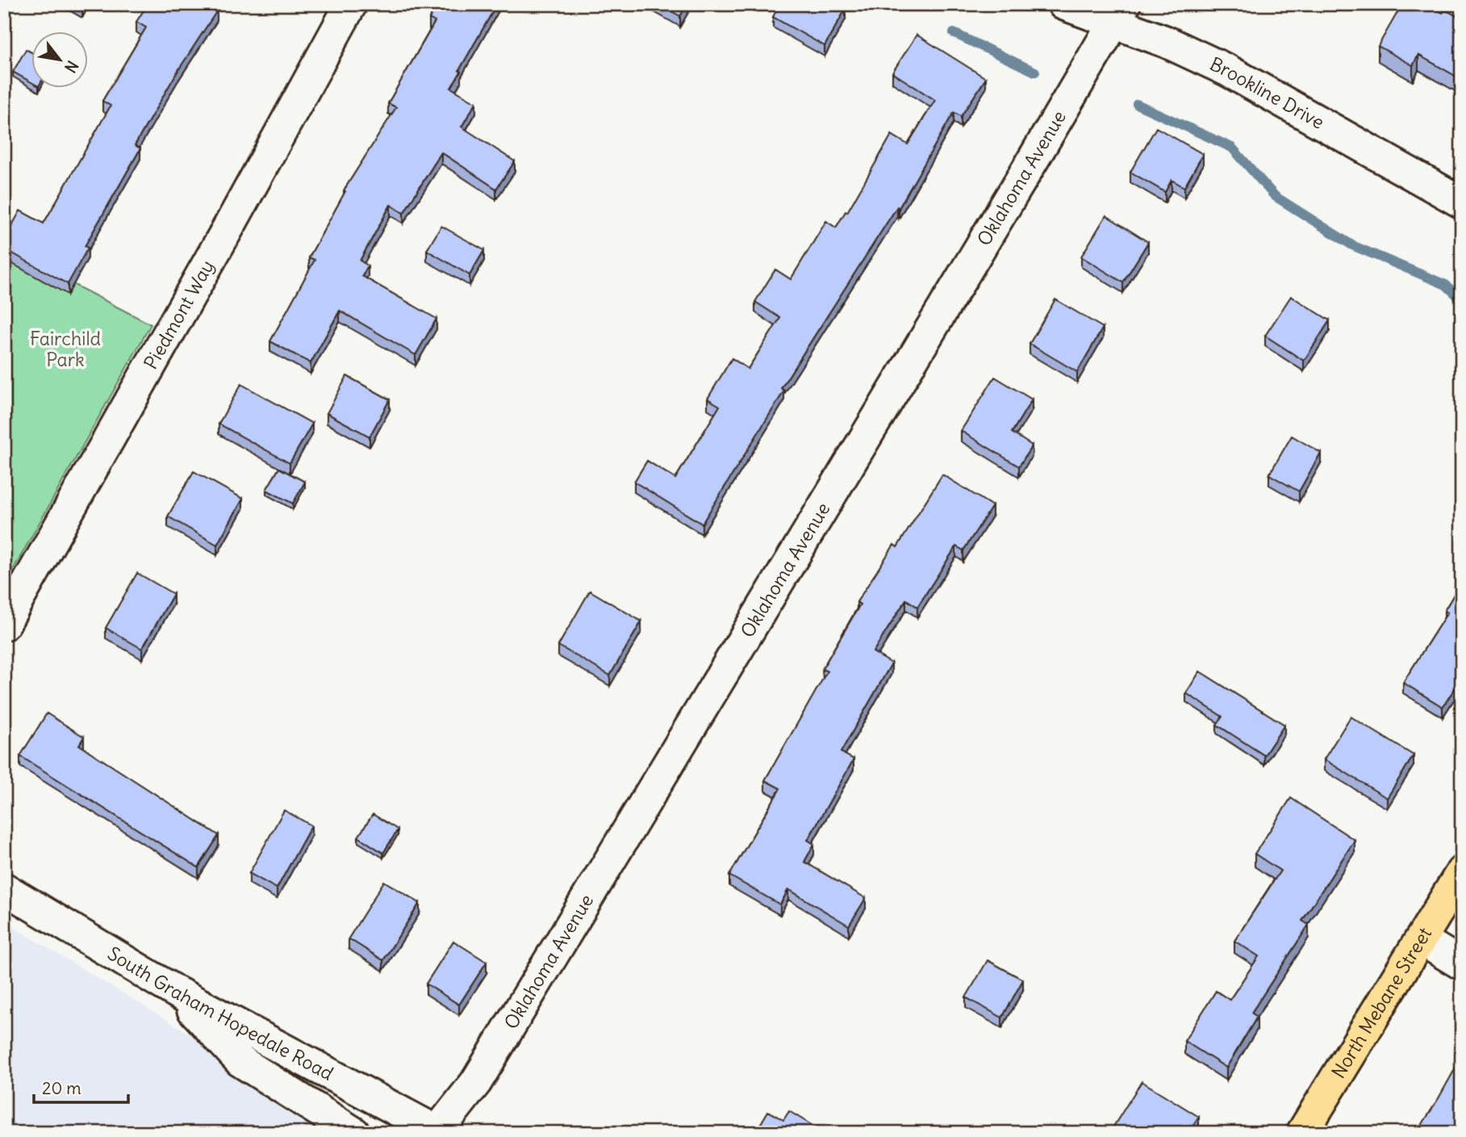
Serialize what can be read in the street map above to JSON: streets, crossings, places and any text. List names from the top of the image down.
{
  "streets": {
    "main road": ["North Mebane Street"],
    "street": [
      "Brookline Drive",
      "Oklahoma Avenue",
      "Piedmont Way",
      "South Graham Hopedale Road"
    ]
  },
  "crossings": [
    ["Brookline Drive", "Oklahoma Avenue"],
    ["Oklahoma Avenue", "South Graham Hopedale Road"]
  ],
  "parks": ["Fairchild Park"],
  "scale_bar": "20 m",
  "north": "bottom right"
}
